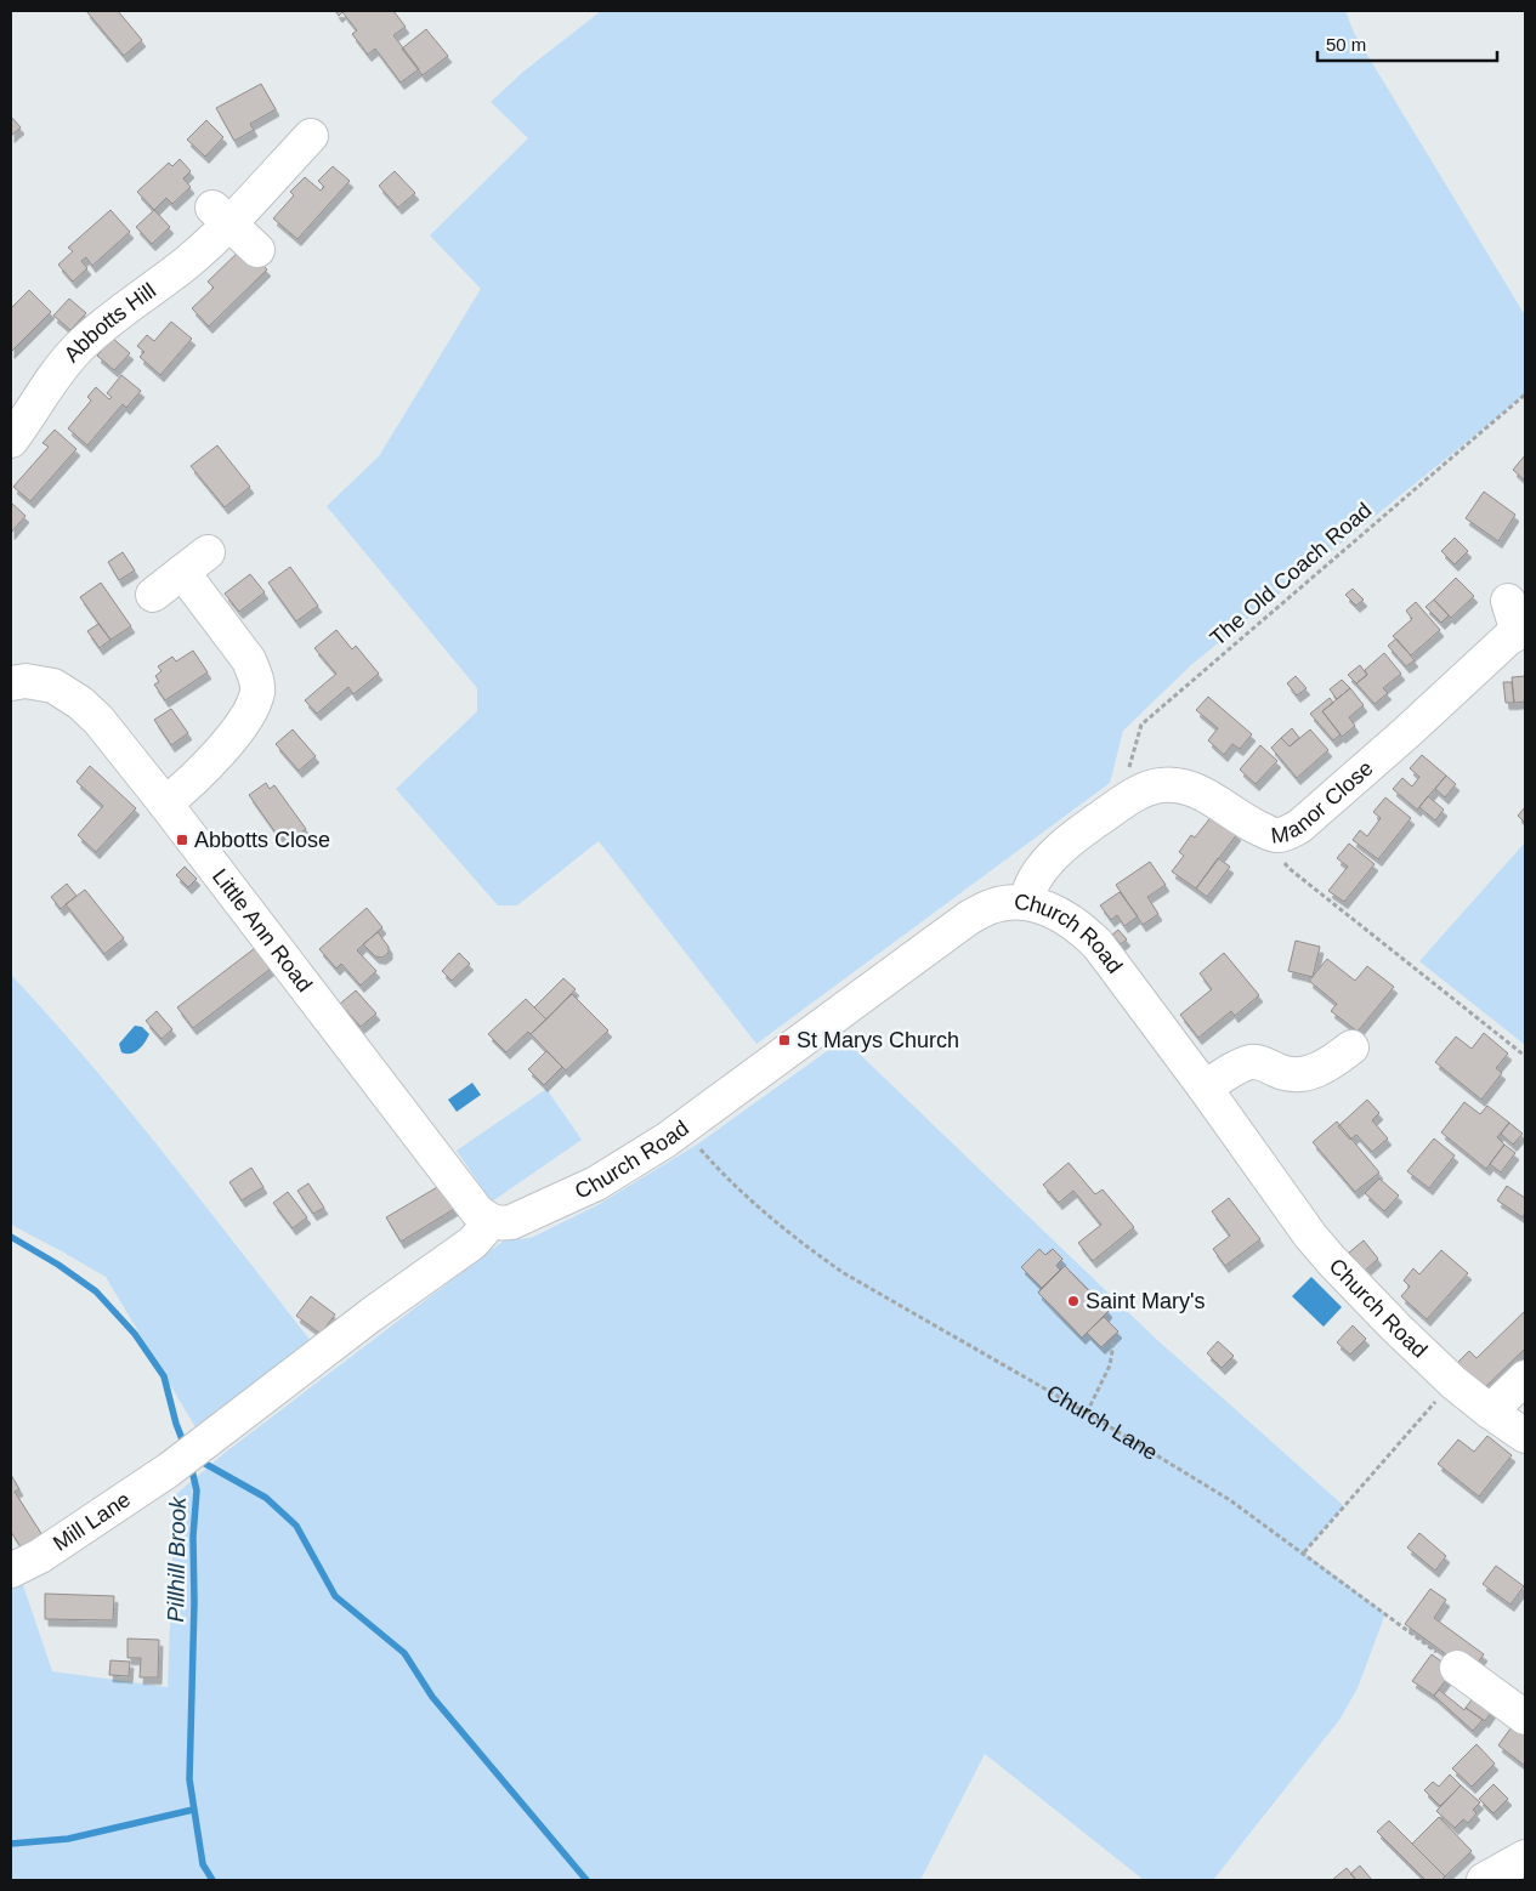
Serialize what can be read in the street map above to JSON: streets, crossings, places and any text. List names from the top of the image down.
{
  "streets": {
    "street": [
      "Abbotts Hill",
      "Manor Close",
      "Little Ann Road",
      "Church Road",
      "Mill Lane"
    ],
    "path": ["The Old Coach Road", "Church Lane"]
  },
  "crossings": [
    ["The Old Coach Road", "Manor Close"],
    ["Manor Close", "Church Road"],
    ["Little Ann Road", "Church Road"],
    ["Little Ann Road", "Mill Lane"],
    ["Church Road", "Church Lane"],
    ["Church Road", "Mill Lane"]
  ],
  "water": ["Pillhill Brook"],
  "places": {
    "transit": ["Abbotts Close", "St Marys Church"],
    "other": ["Saint Mary's"]
  },
  "scale_bar": "50 m"
}
